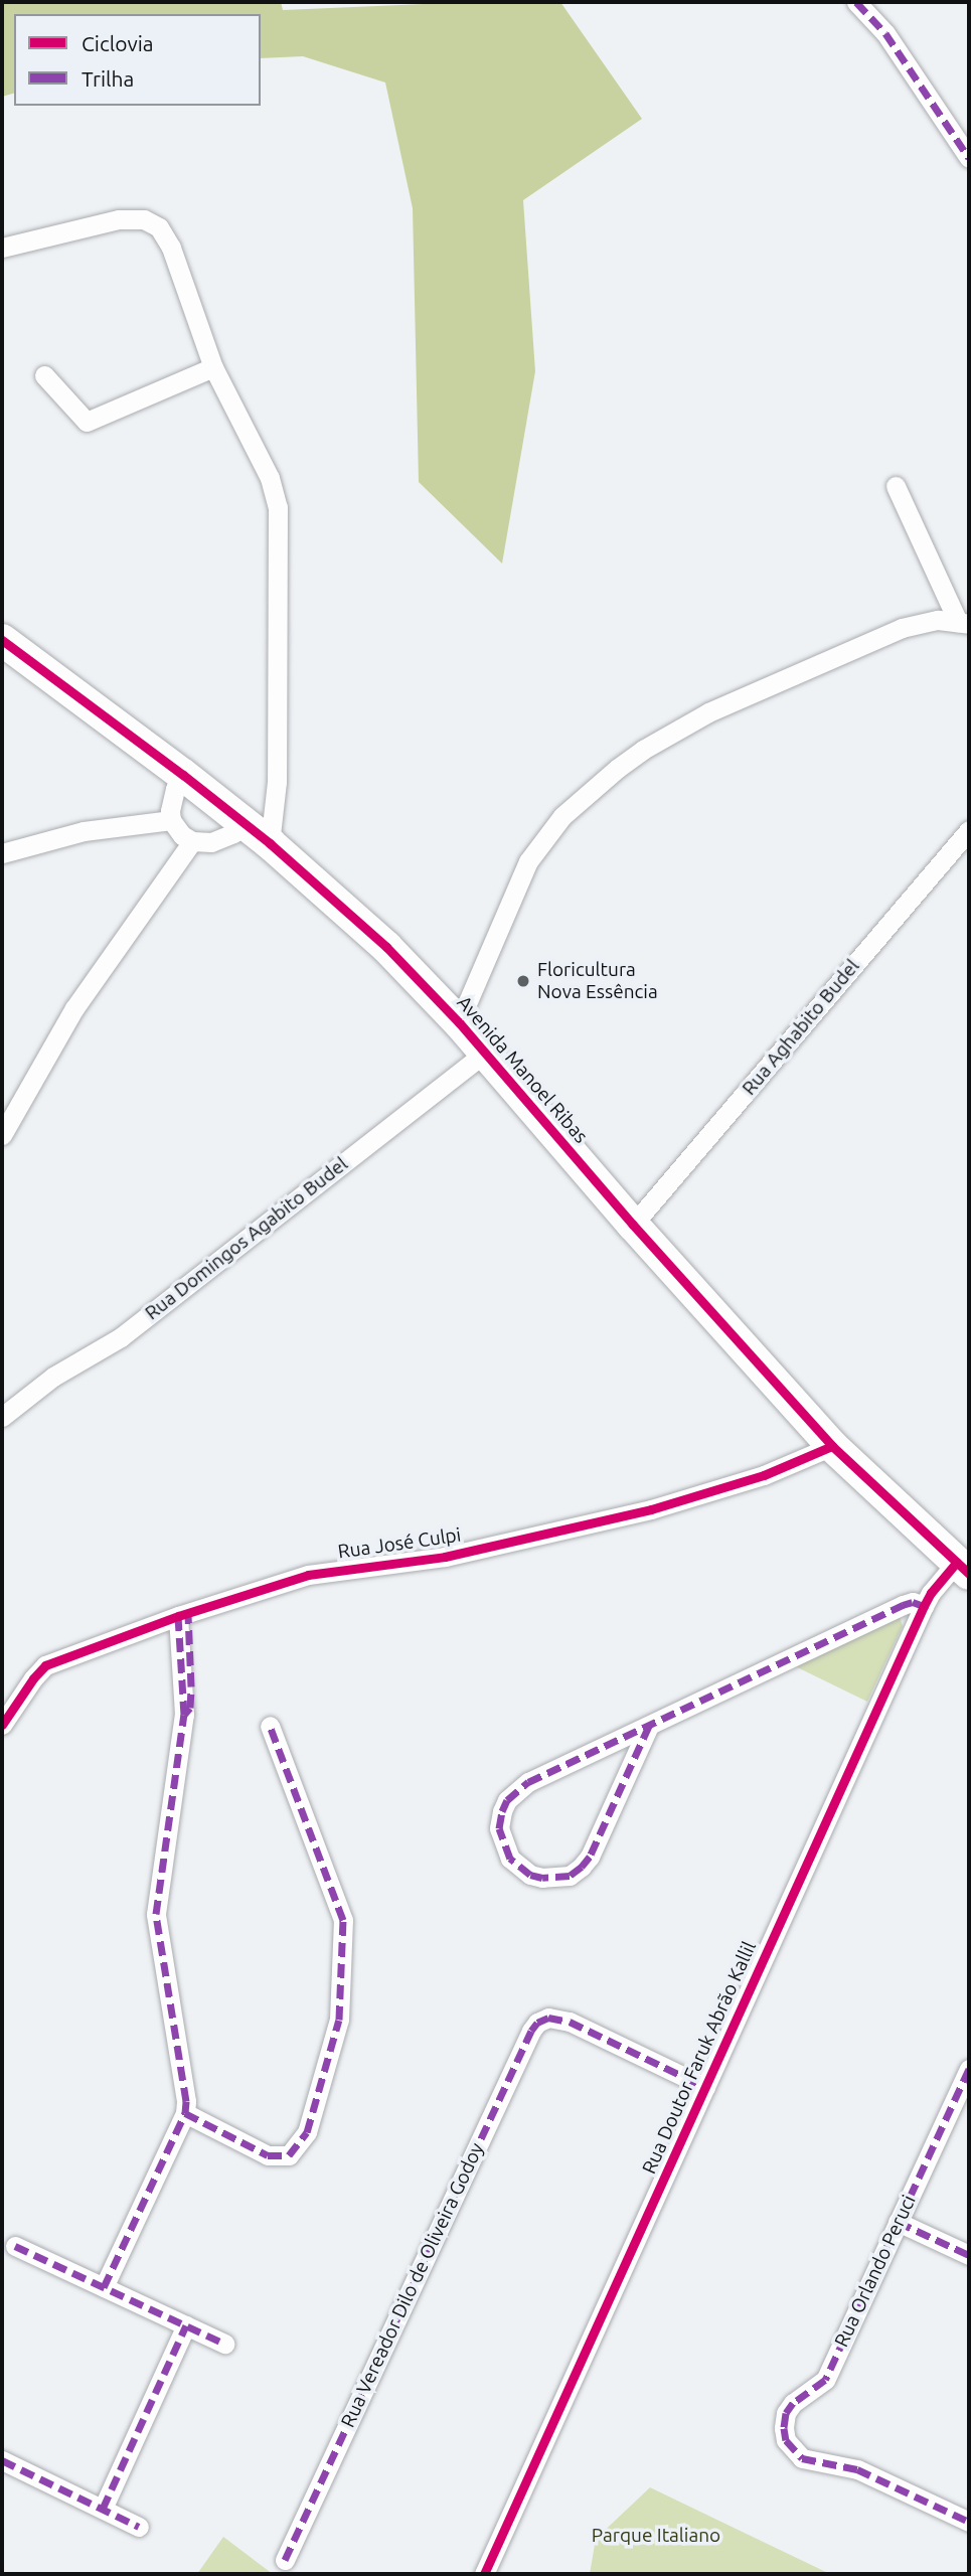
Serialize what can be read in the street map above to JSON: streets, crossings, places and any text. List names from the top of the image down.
{
  "streets": {
    "main road": ["Avenida Manoel Ribas"],
    "street": [
      "Rua Aghabito Budel",
      "Rua Domingos Agabito Budel",
      "Rua José Culpi",
      "Rua Doutor Faruk Abrão Kallil",
      "Rua Orlando Peruci",
      "Rua Vereador Dilo de Oliveira Godoy"
    ]
  },
  "crossings": [
    ["Rua Aghabito Budel", "Avenida Manoel Ribas"],
    ["Avenida Manoel Ribas", "Rua Domingos Agabito Budel"],
    ["Avenida Manoel Ribas", "Rua José Culpi"],
    ["Avenida Manoel Ribas", "Rua Doutor Faruk Abrão Kallil"],
    ["Rua Doutor Faruk Abrão Kallil", "Rua Vereador Dilo de Oliveira Godoy"]
  ],
  "parks": ["Parque Italiano"],
  "places": ["Floricultura Nova Essência"],
  "legend": ["Ciclovia", "Trilha"]
}
